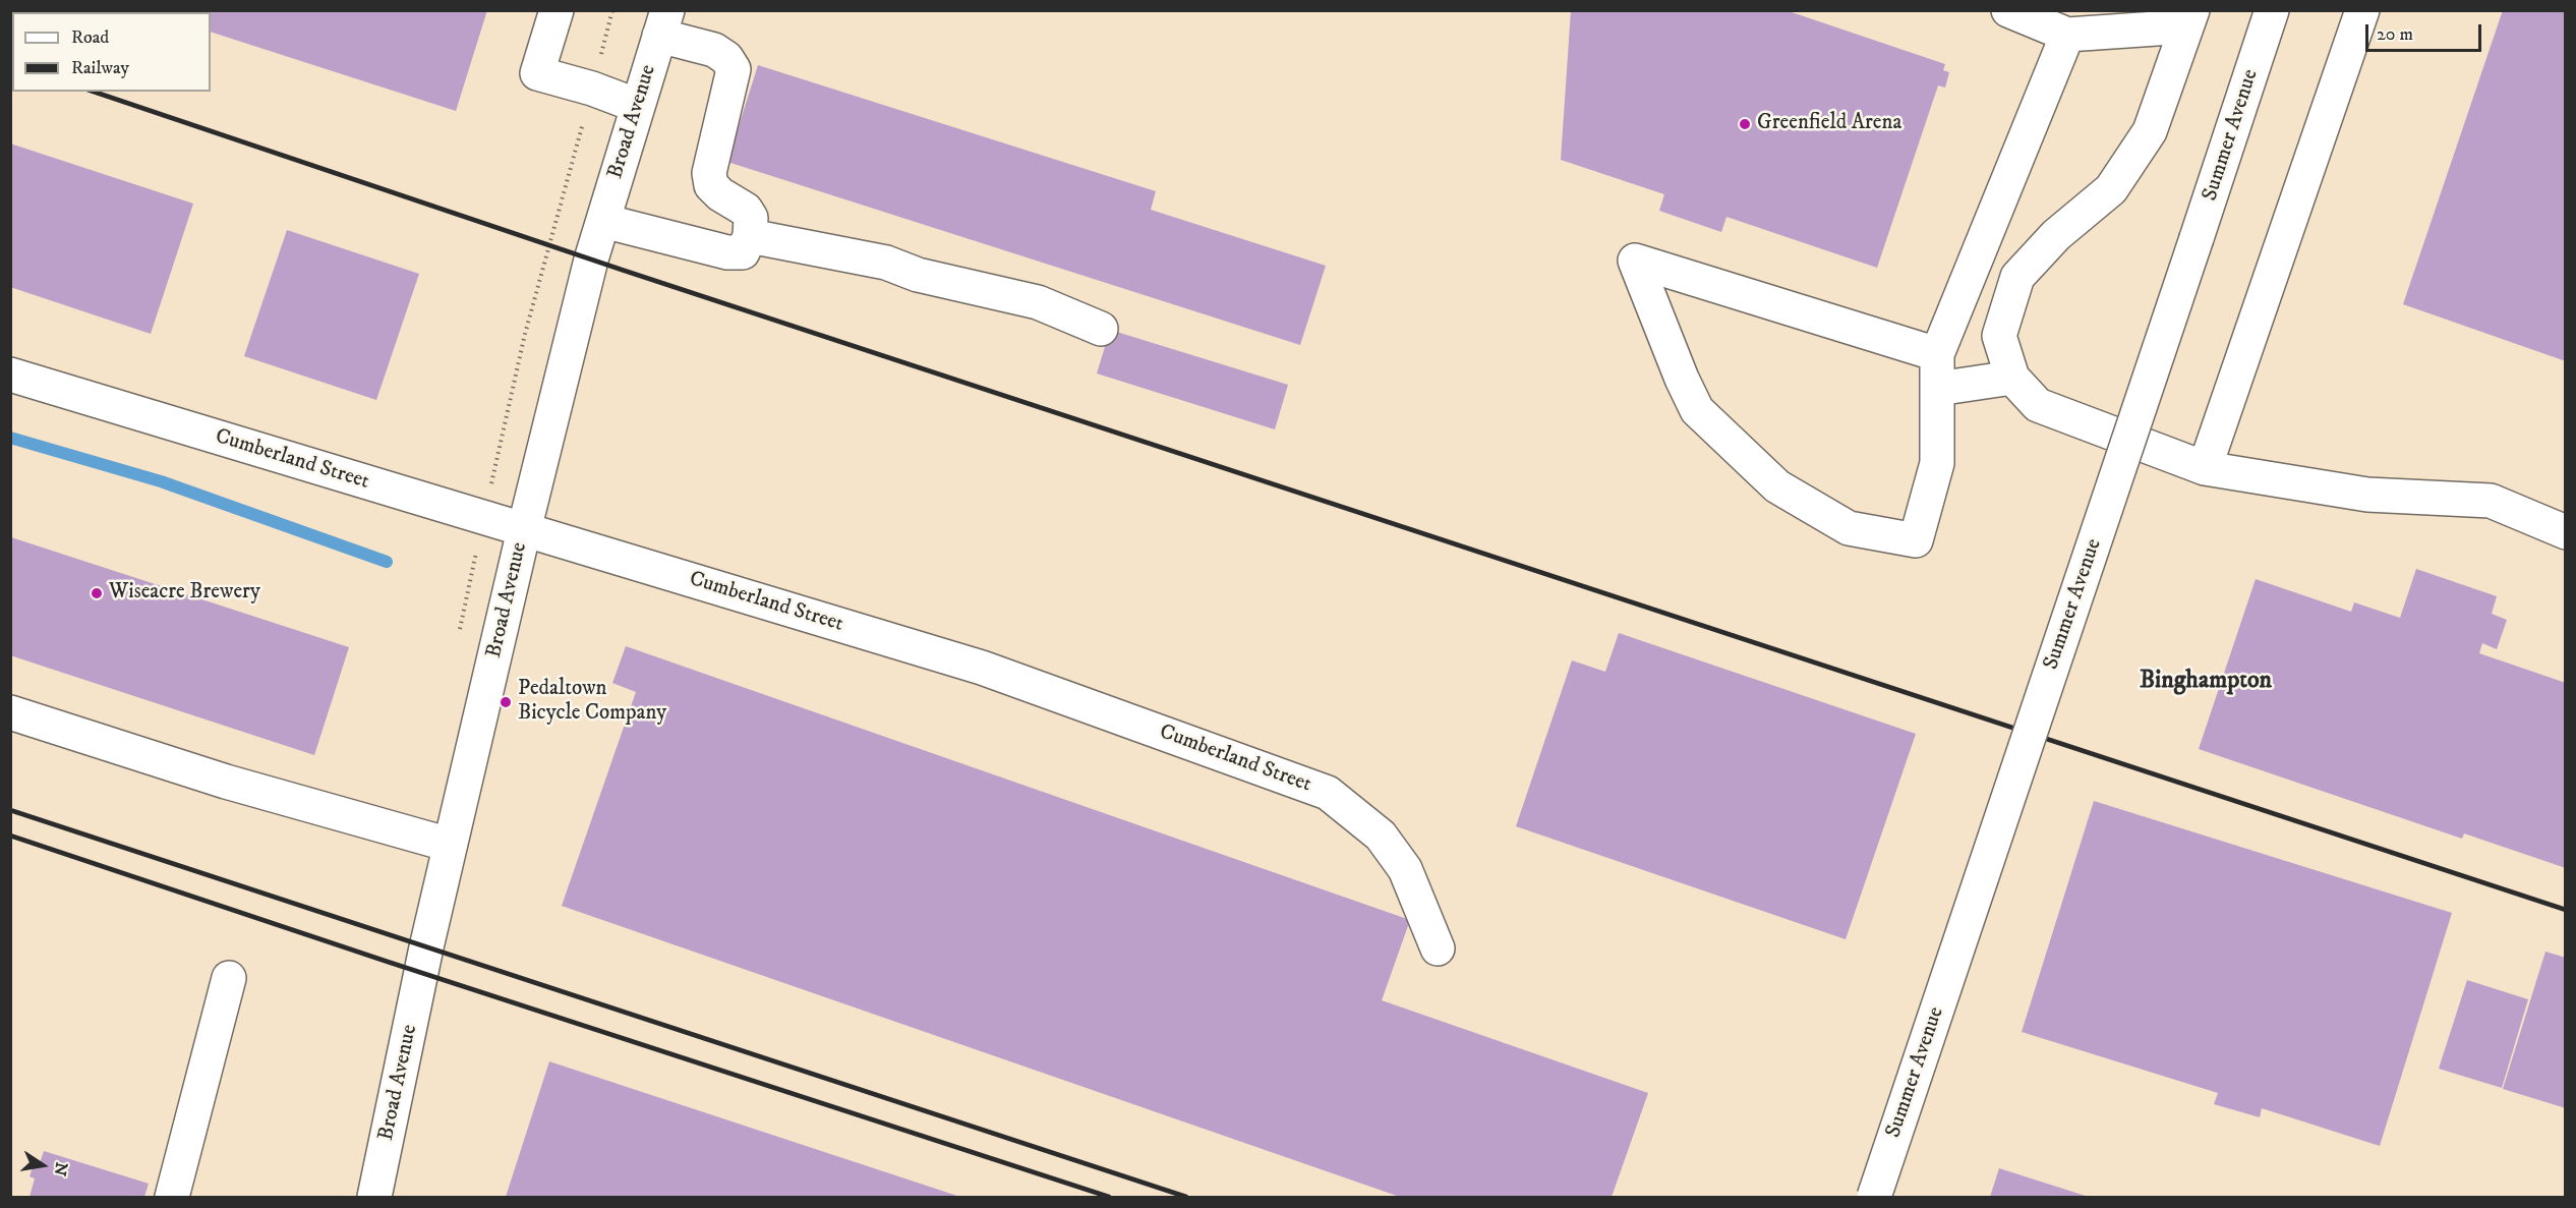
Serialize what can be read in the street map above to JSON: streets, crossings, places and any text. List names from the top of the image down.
{
  "streets": {
    "street": ["Broad Avenue", "Summer Avenue", "Cumberland Street"]
  },
  "crossings": [
    ["Broad Avenue", "Cumberland Street"]
  ],
  "districts": ["Binghampton"],
  "places": ["Greenfield Arena", "Wiseacre Brewery", "Pedaltown Bicycle Company"],
  "legend": ["Road", "Railway"],
  "scale_bar": "20 m",
  "north": "right"
}
